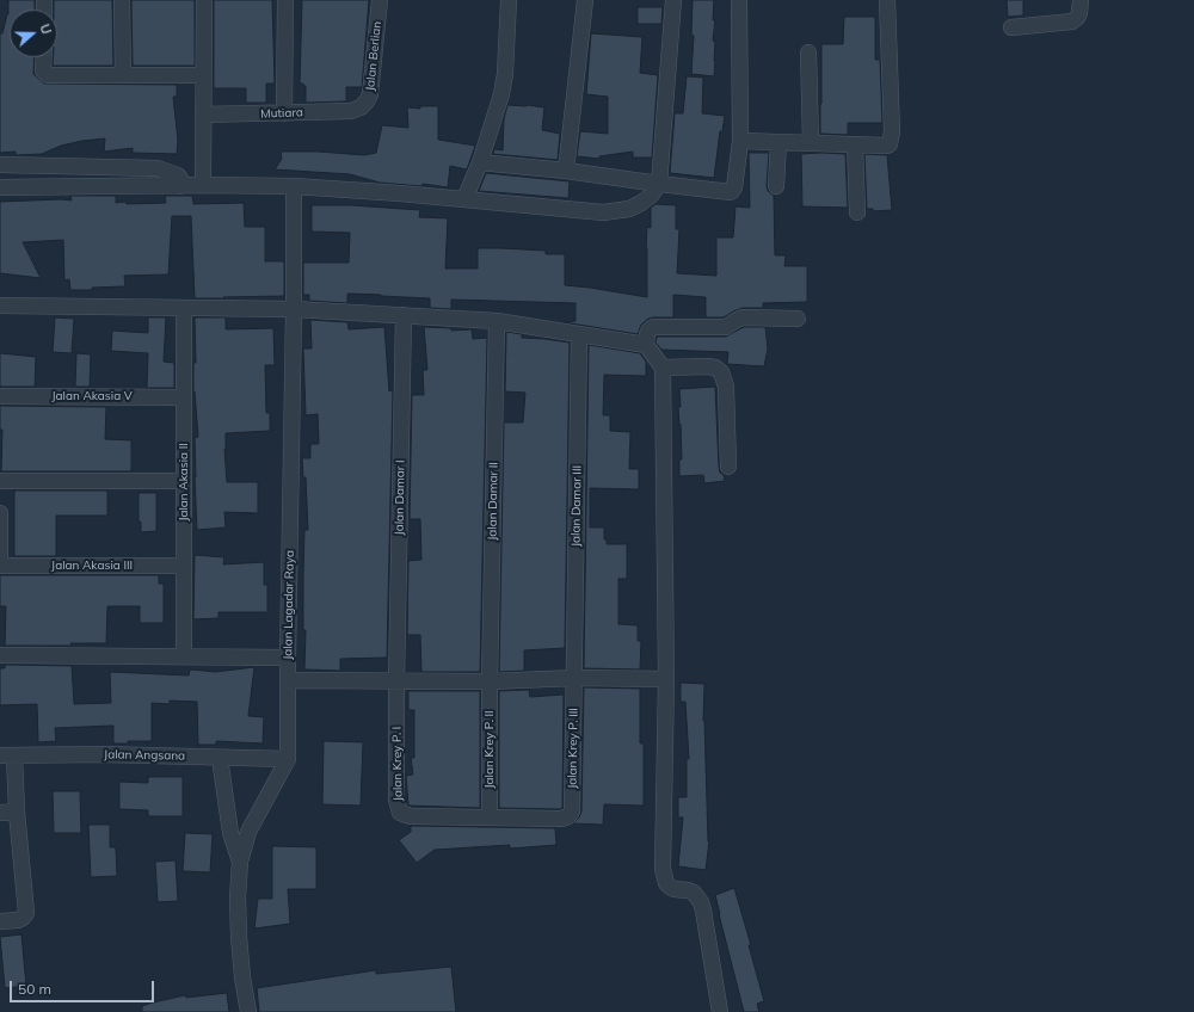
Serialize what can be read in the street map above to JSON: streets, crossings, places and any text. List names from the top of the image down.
{
  "streets": {
    "street": [
      "Jalan Berlian",
      "Mutiara",
      "Jalan Akasia V",
      "Jalan Akasia II",
      "Jalan Damar I",
      "Jalan Damar II",
      "Jalan Damar III",
      "Jalan Akasia III",
      "Jalan Lagadar Raya",
      "Jalan Krey P. III",
      "Jalan Krey P. II",
      "Jalan Angsana",
      "Jalan Krey P. I"
    ]
  },
  "crossings": [
    ["Jalan Berlian", "Mutiara"],
    ["Jalan Akasia V", "Jalan Akasia II"],
    ["Jalan Akasia II", "Jalan Akasia III"],
    ["Jalan Damar I", "Jalan Krey P. I"],
    ["Jalan Damar II", "Jalan Krey P. II"],
    ["Jalan Damar III", "Jalan Krey P. III"],
    ["Jalan Lagadar Raya", "Jalan Angsana"],
    ["Jalan Krey P. III", "Jalan Krey P. II"],
    ["Jalan Krey P. III", "Jalan Krey P. I"],
    ["Jalan Krey P. II", "Jalan Krey P. I"]
  ],
  "scale_bar": "50 m",
  "north": "right"
}
